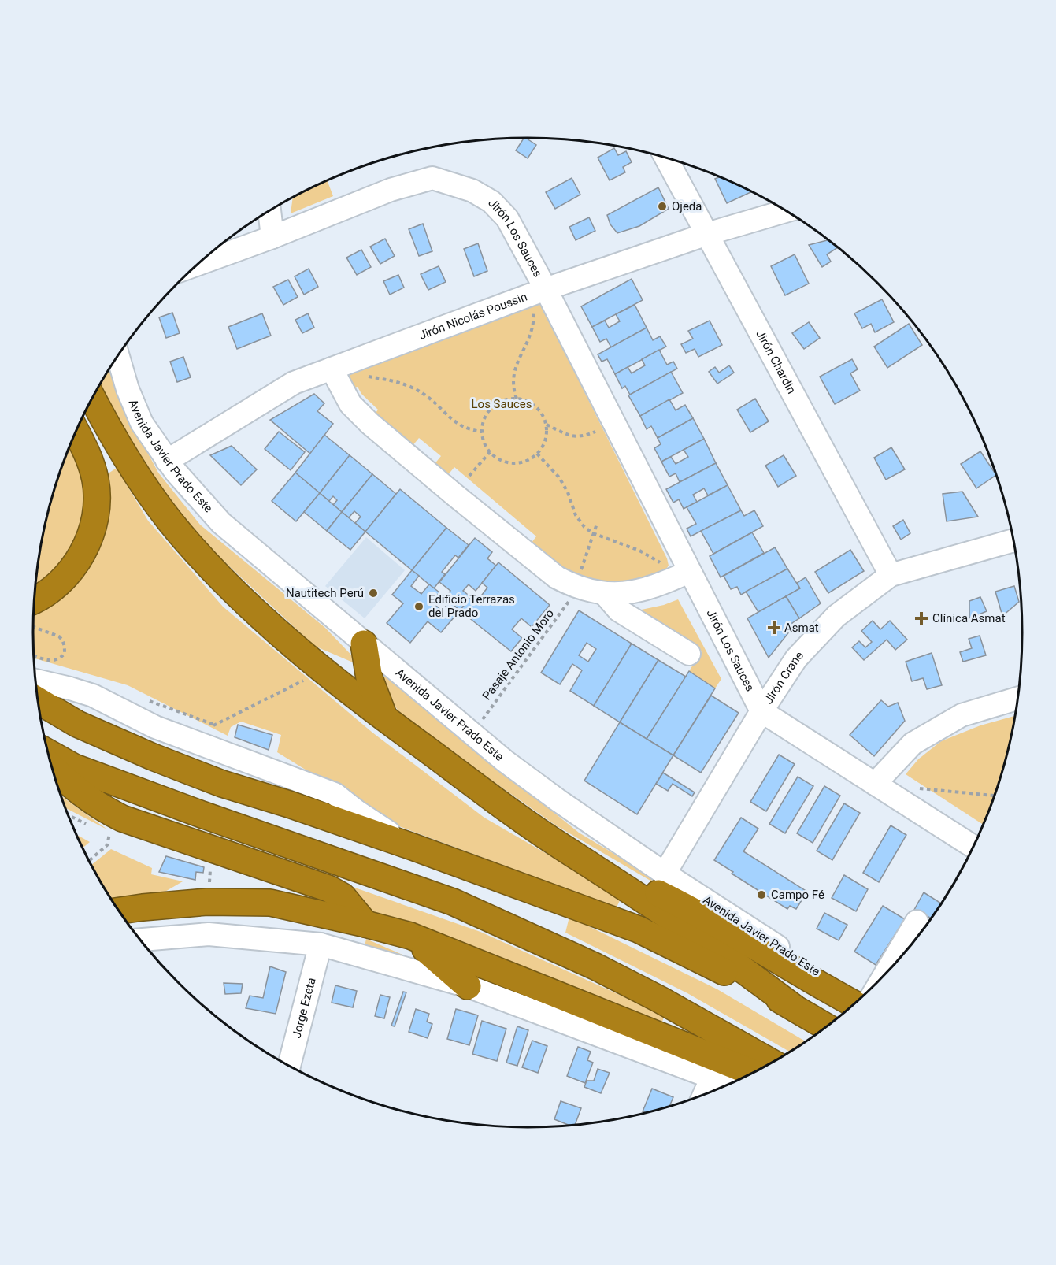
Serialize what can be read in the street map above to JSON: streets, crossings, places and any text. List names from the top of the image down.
{
  "streets": {
    "street": [
      "Jirón Los Sauces",
      "Jirón Nicolás Poussin",
      "Jirón Chardin",
      "Avenida Javier Prado Este",
      "Jirón Crane",
      "Jorge Ezeta"
    ],
    "path": ["Pasaje Antonio Moro"]
  },
  "crossings": [
    ["Jirón Los Sauces", "Jirón Nicolás Poussin"],
    ["Jirón Los Sauces", "Jirón Crane"],
    ["Jirón Nicolás Poussin", "Jirón Chardin"],
    ["Jirón Nicolás Poussin", "Avenida Javier Prado Este"],
    ["Jirón Chardin", "Jirón Crane"],
    ["Avenida Javier Prado Este", "Jirón Crane"]
  ],
  "parks": ["Los Sauces"],
  "places": {
    "other": [
      "Ojeda",
      "Nautitech Perú",
      "Edificio Terrazas del Prado",
      "Campo Fé"
    ],
    "health": ["Clínica Asmat", "Asmat"]
  }
}
